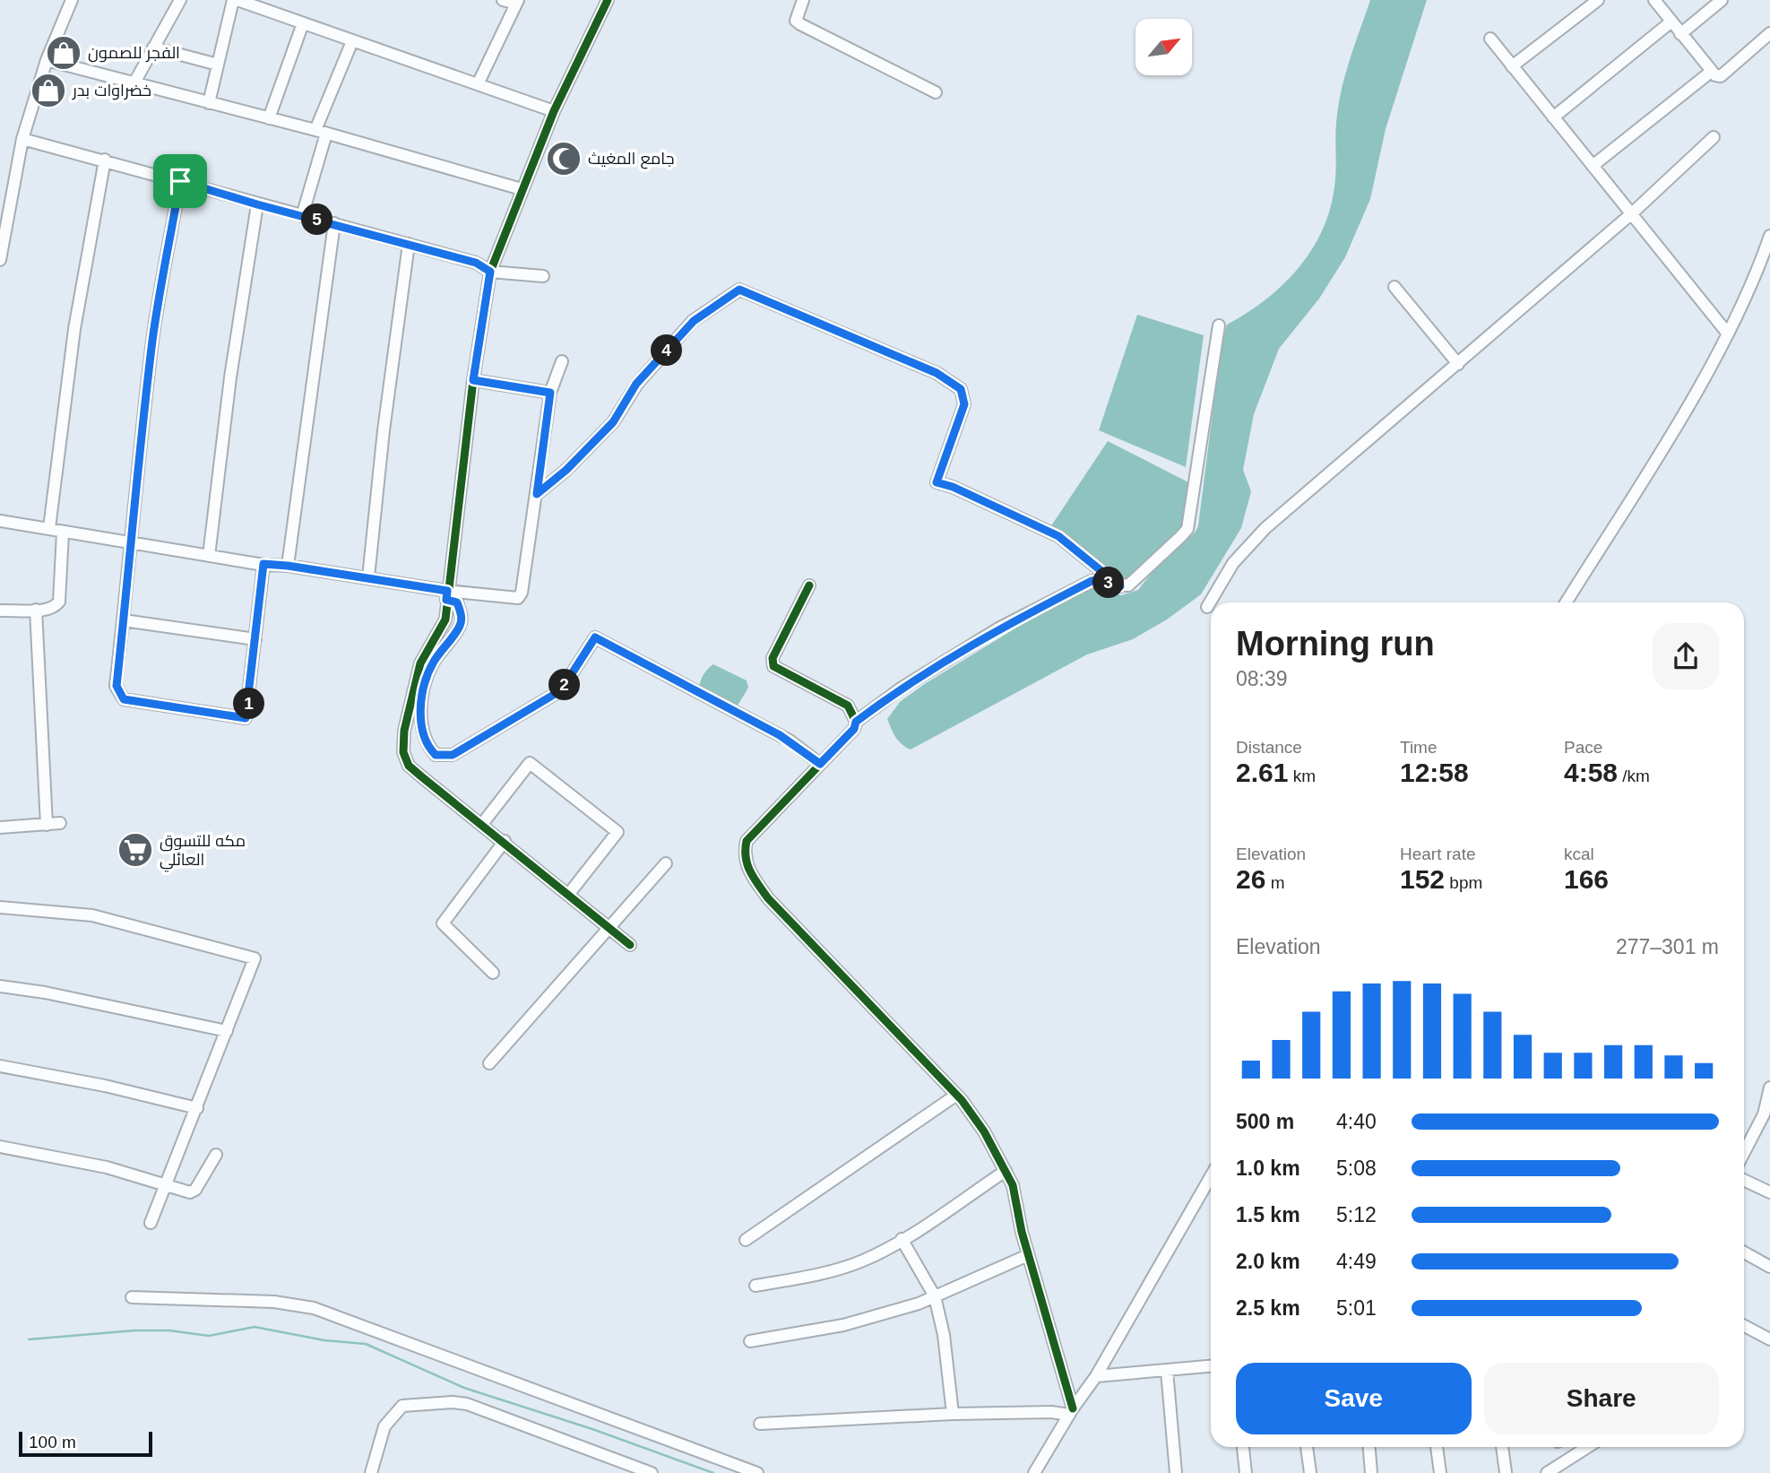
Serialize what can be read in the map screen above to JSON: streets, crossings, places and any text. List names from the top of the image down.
{
  "places": {
    "shop": ["الفجر للصمون", "خضراوات بدر"],
    "mosque": ["جامع المغيث"],
    "supermarket": ["مكه للتسوق العائلي"]
  },
  "scale_bar": "100 m",
  "north": "top right",
  "page": {
    "pins": [
      "5",
      "4",
      "3",
      "2",
      "1"
    ],
    "heading": ["Morning run", "08:39"],
    "stats": [
      ["Distance", "2.61 km"],
      ["Time", "12:58"],
      ["Pace", "4:58 /km"],
      ["Elevation", "26 m"],
      ["Heart rate", "152 bpm"],
      ["kcal", "166"]
    ],
    "chart": ["Elevation", "277–301 m"],
    "list": [
      {
        "name": "500 m",
        "note": "4:40"
      },
      {
        "name": "1.0 km",
        "note": "5:08"
      },
      {
        "name": "1.5 km",
        "note": "5:12"
      },
      {
        "name": "2.0 km",
        "note": "4:49"
      },
      {
        "name": "2.5 km",
        "note": "5:01"
      }
    ],
    "buttons": ["Save", "Share"],
    "scale": "100 m"
  }
}
